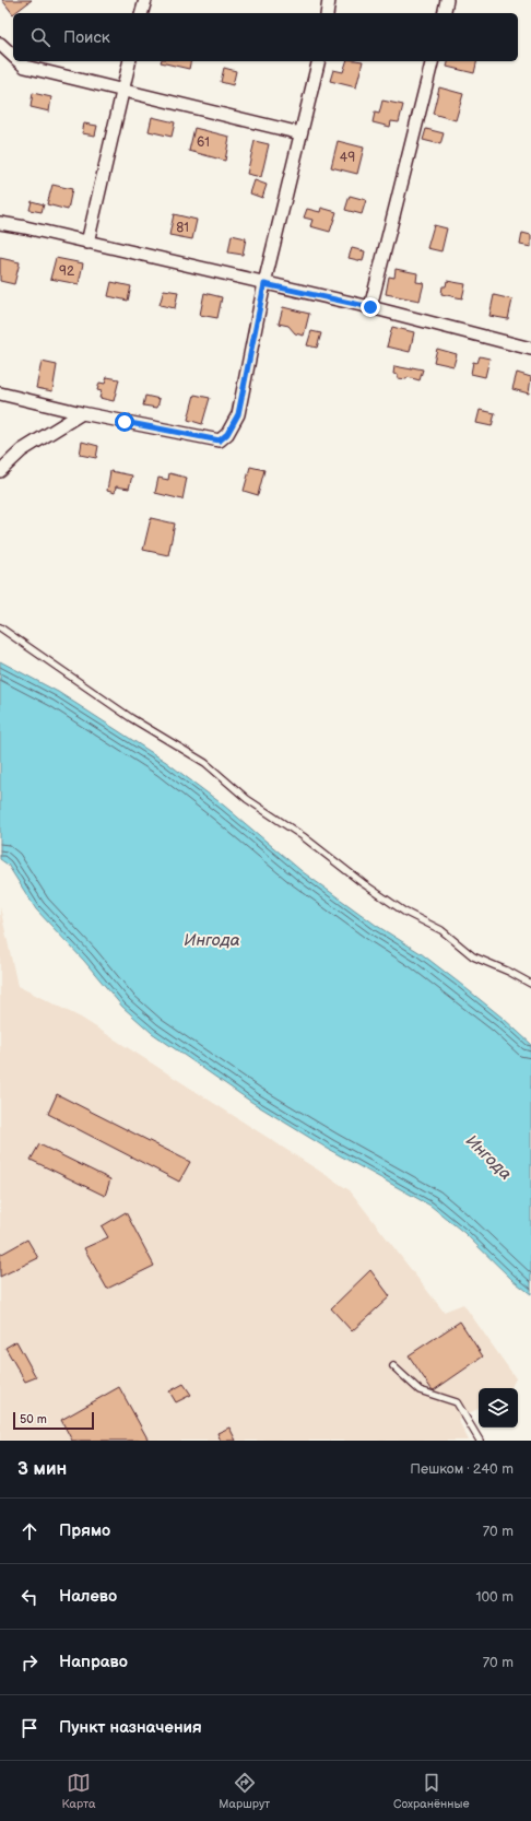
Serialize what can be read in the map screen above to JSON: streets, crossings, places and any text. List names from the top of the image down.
{
  "water": ["Ингода"],
  "house_numbers": [
    "61",
    "49",
    "81",
    "92"
  ],
  "scale_bar": "50 m",
  "page": {
    "search": "Поиск",
    "scale": "50 m",
    "heading": ["3 мин", "Пешком · 240 m"],
    "list": [
      ["Прямо", "70 m"],
      ["Налево", "100 m"],
      ["Направо", "70 m"],
      "Пункт назначения"
    ],
    "nav": ["Карта", "Маршрут", "Сохранённые"]
  }
}
